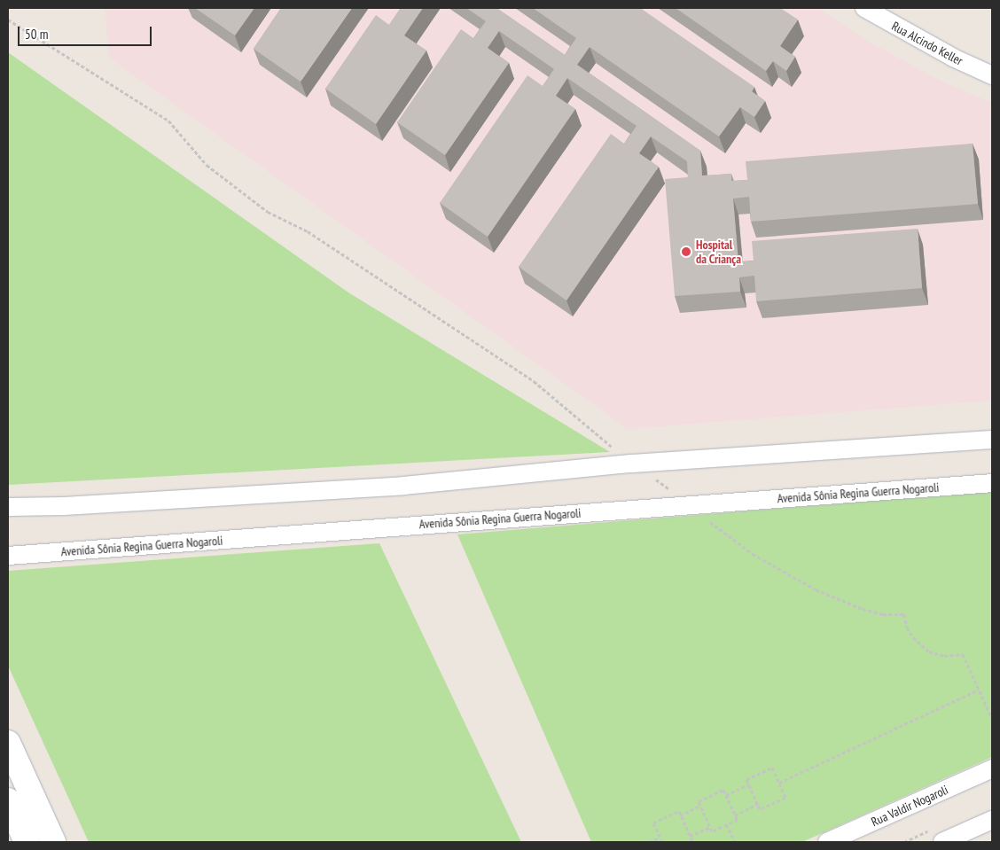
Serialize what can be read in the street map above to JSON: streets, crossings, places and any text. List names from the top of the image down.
{
  "streets": {
    "street": ["Rua Alcindo Keller", "Avenida Sônia Regina Guerra Nogaroli", "Rua Valdir Nogaroli"]
  },
  "places": ["Hospital da Criança"],
  "scale_bar": "50 m"
}
